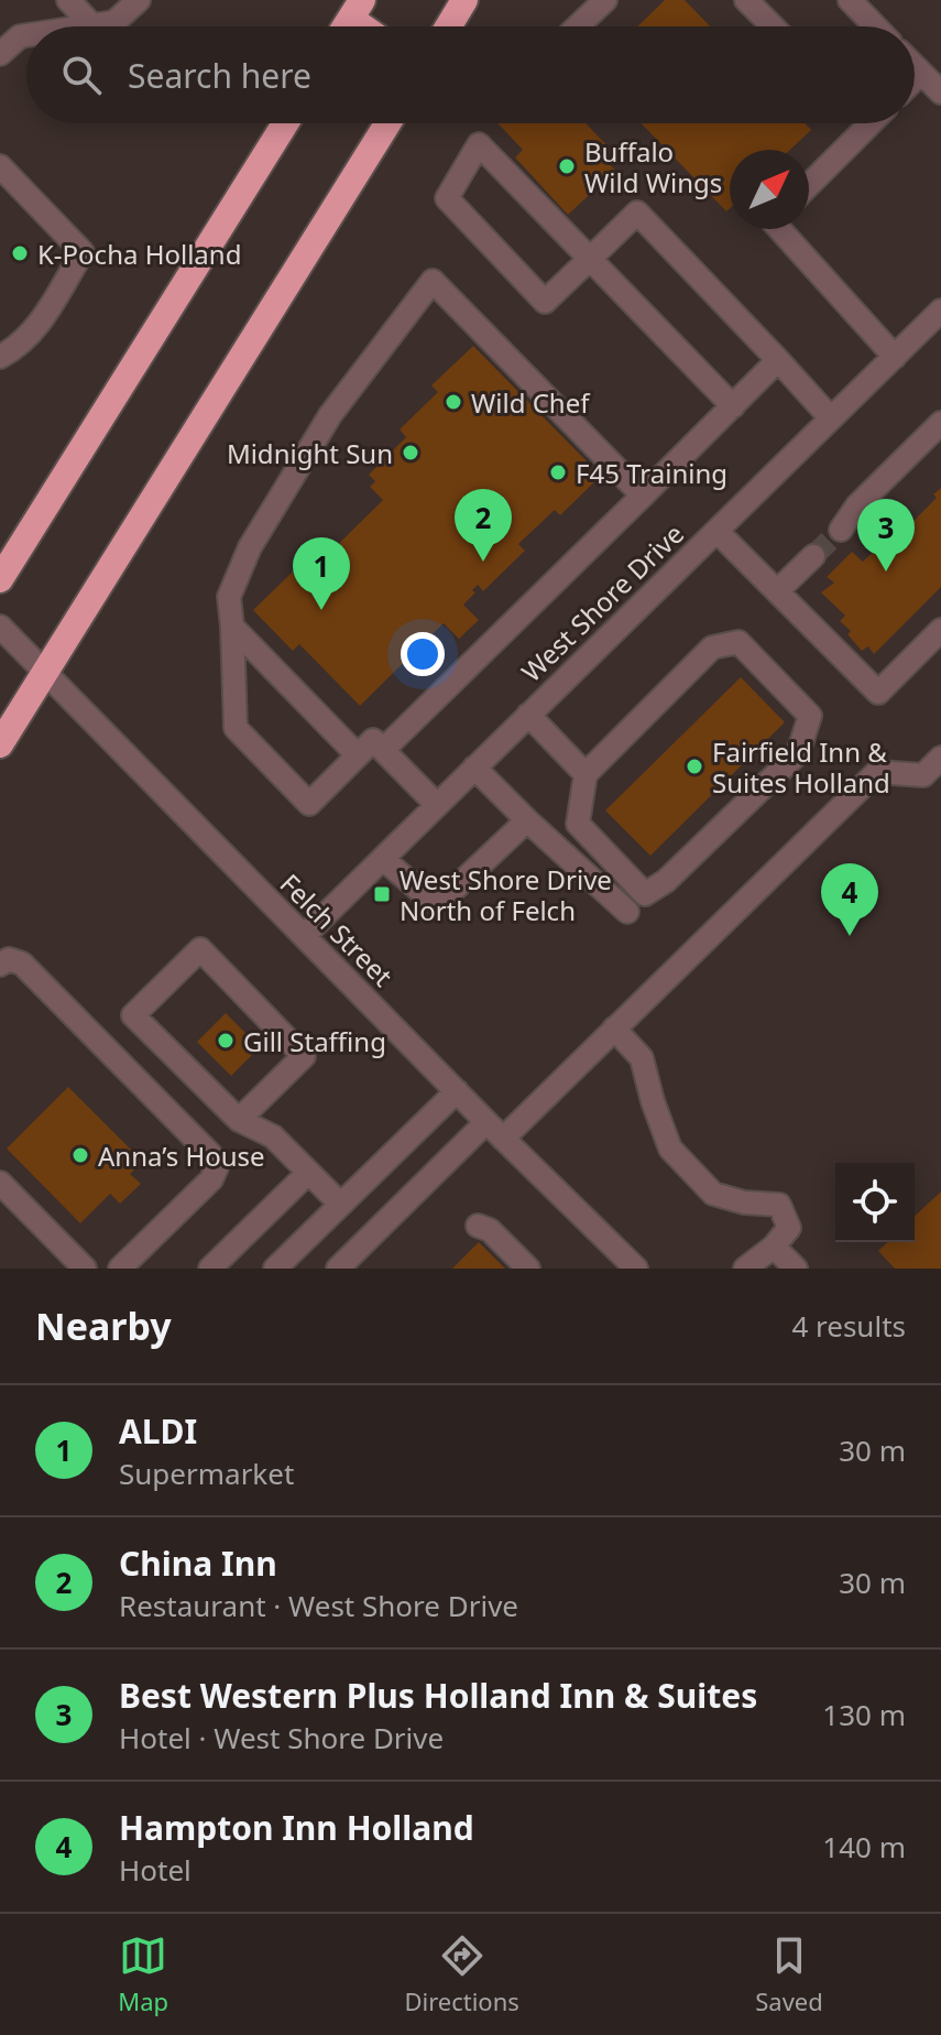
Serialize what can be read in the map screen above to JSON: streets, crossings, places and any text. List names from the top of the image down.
{
  "streets": {
    "street": ["West Shore Drive", "Felch Street"]
  },
  "crossings": [
    ["West Shore Drive", "Felch Street"]
  ],
  "places": {
    "other": [
      "Buffalo Wild Wings",
      "K-Pocha Holland",
      "Wild Chef",
      "Midnight Sun",
      "F45 Training",
      "Fairfield Inn & Suites Holland",
      "Gill Staffing",
      "Anna’s House"
    ],
    "transit": ["West Shore Drive North of Felch"]
  },
  "north": "top right",
  "page": {
    "search": "Search here",
    "pins": [
      "2",
      "3",
      "1",
      "4"
    ],
    "heading": ["Nearby", "4 results"],
    "list": [
      {
        "mark": "1",
        "name": "ALDI",
        "note": "Supermarket",
        "value": "30 m"
      },
      {
        "mark": "2",
        "name": "China Inn",
        "note": "Restaurant · West Shore Drive",
        "value": "30 m"
      },
      {
        "mark": "3",
        "name": "Best Western Plus Holland Inn & Suites",
        "note": "Hotel · West Shore Drive",
        "value": "130 m"
      },
      {
        "mark": "4",
        "name": "Hampton Inn Holland",
        "note": "Hotel",
        "value": "140 m"
      }
    ],
    "nav": ["Map", "Directions", "Saved"]
  }
}
